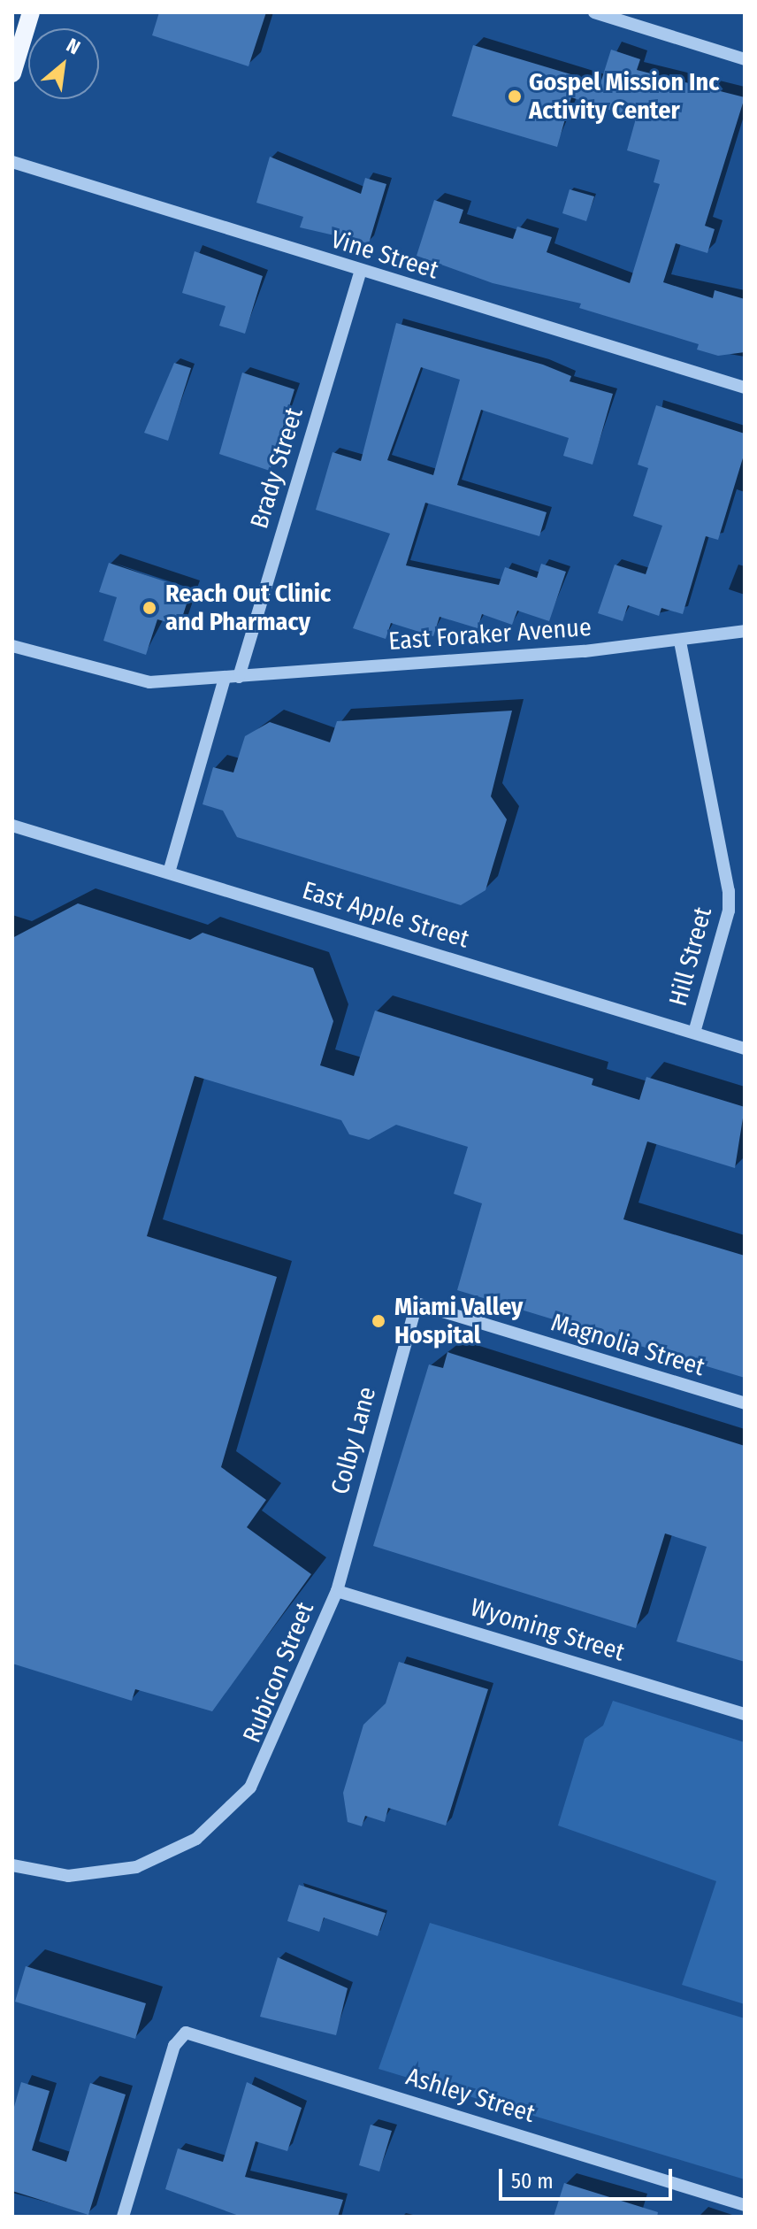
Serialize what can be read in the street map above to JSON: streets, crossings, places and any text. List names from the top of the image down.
{
  "streets": {
    "street": [
      "Vine Street",
      "Brady Street",
      "East Foraker Avenue",
      "East Apple Street",
      "Hill Street",
      "Magnolia Street",
      "Colby Lane",
      "Wyoming Street",
      "Rubicon Street",
      "Ashley Street"
    ]
  },
  "crossings": [
    ["Vine Street", "Brady Street"],
    ["Brady Street", "East Foraker Avenue"],
    ["East Foraker Avenue", "Hill Street"],
    ["East Apple Street", "Hill Street"],
    ["Magnolia Street", "Colby Lane"],
    ["Colby Lane", "Wyoming Street"],
    ["Colby Lane", "Rubicon Street"],
    ["Wyoming Street", "Rubicon Street"]
  ],
  "places": ["Gospel Mission Inc Activity Center", "Reach Out Clinic and Pharmacy", "Miami Valley Hospital"],
  "scale_bar": "50 m",
  "north": "top right"
}
